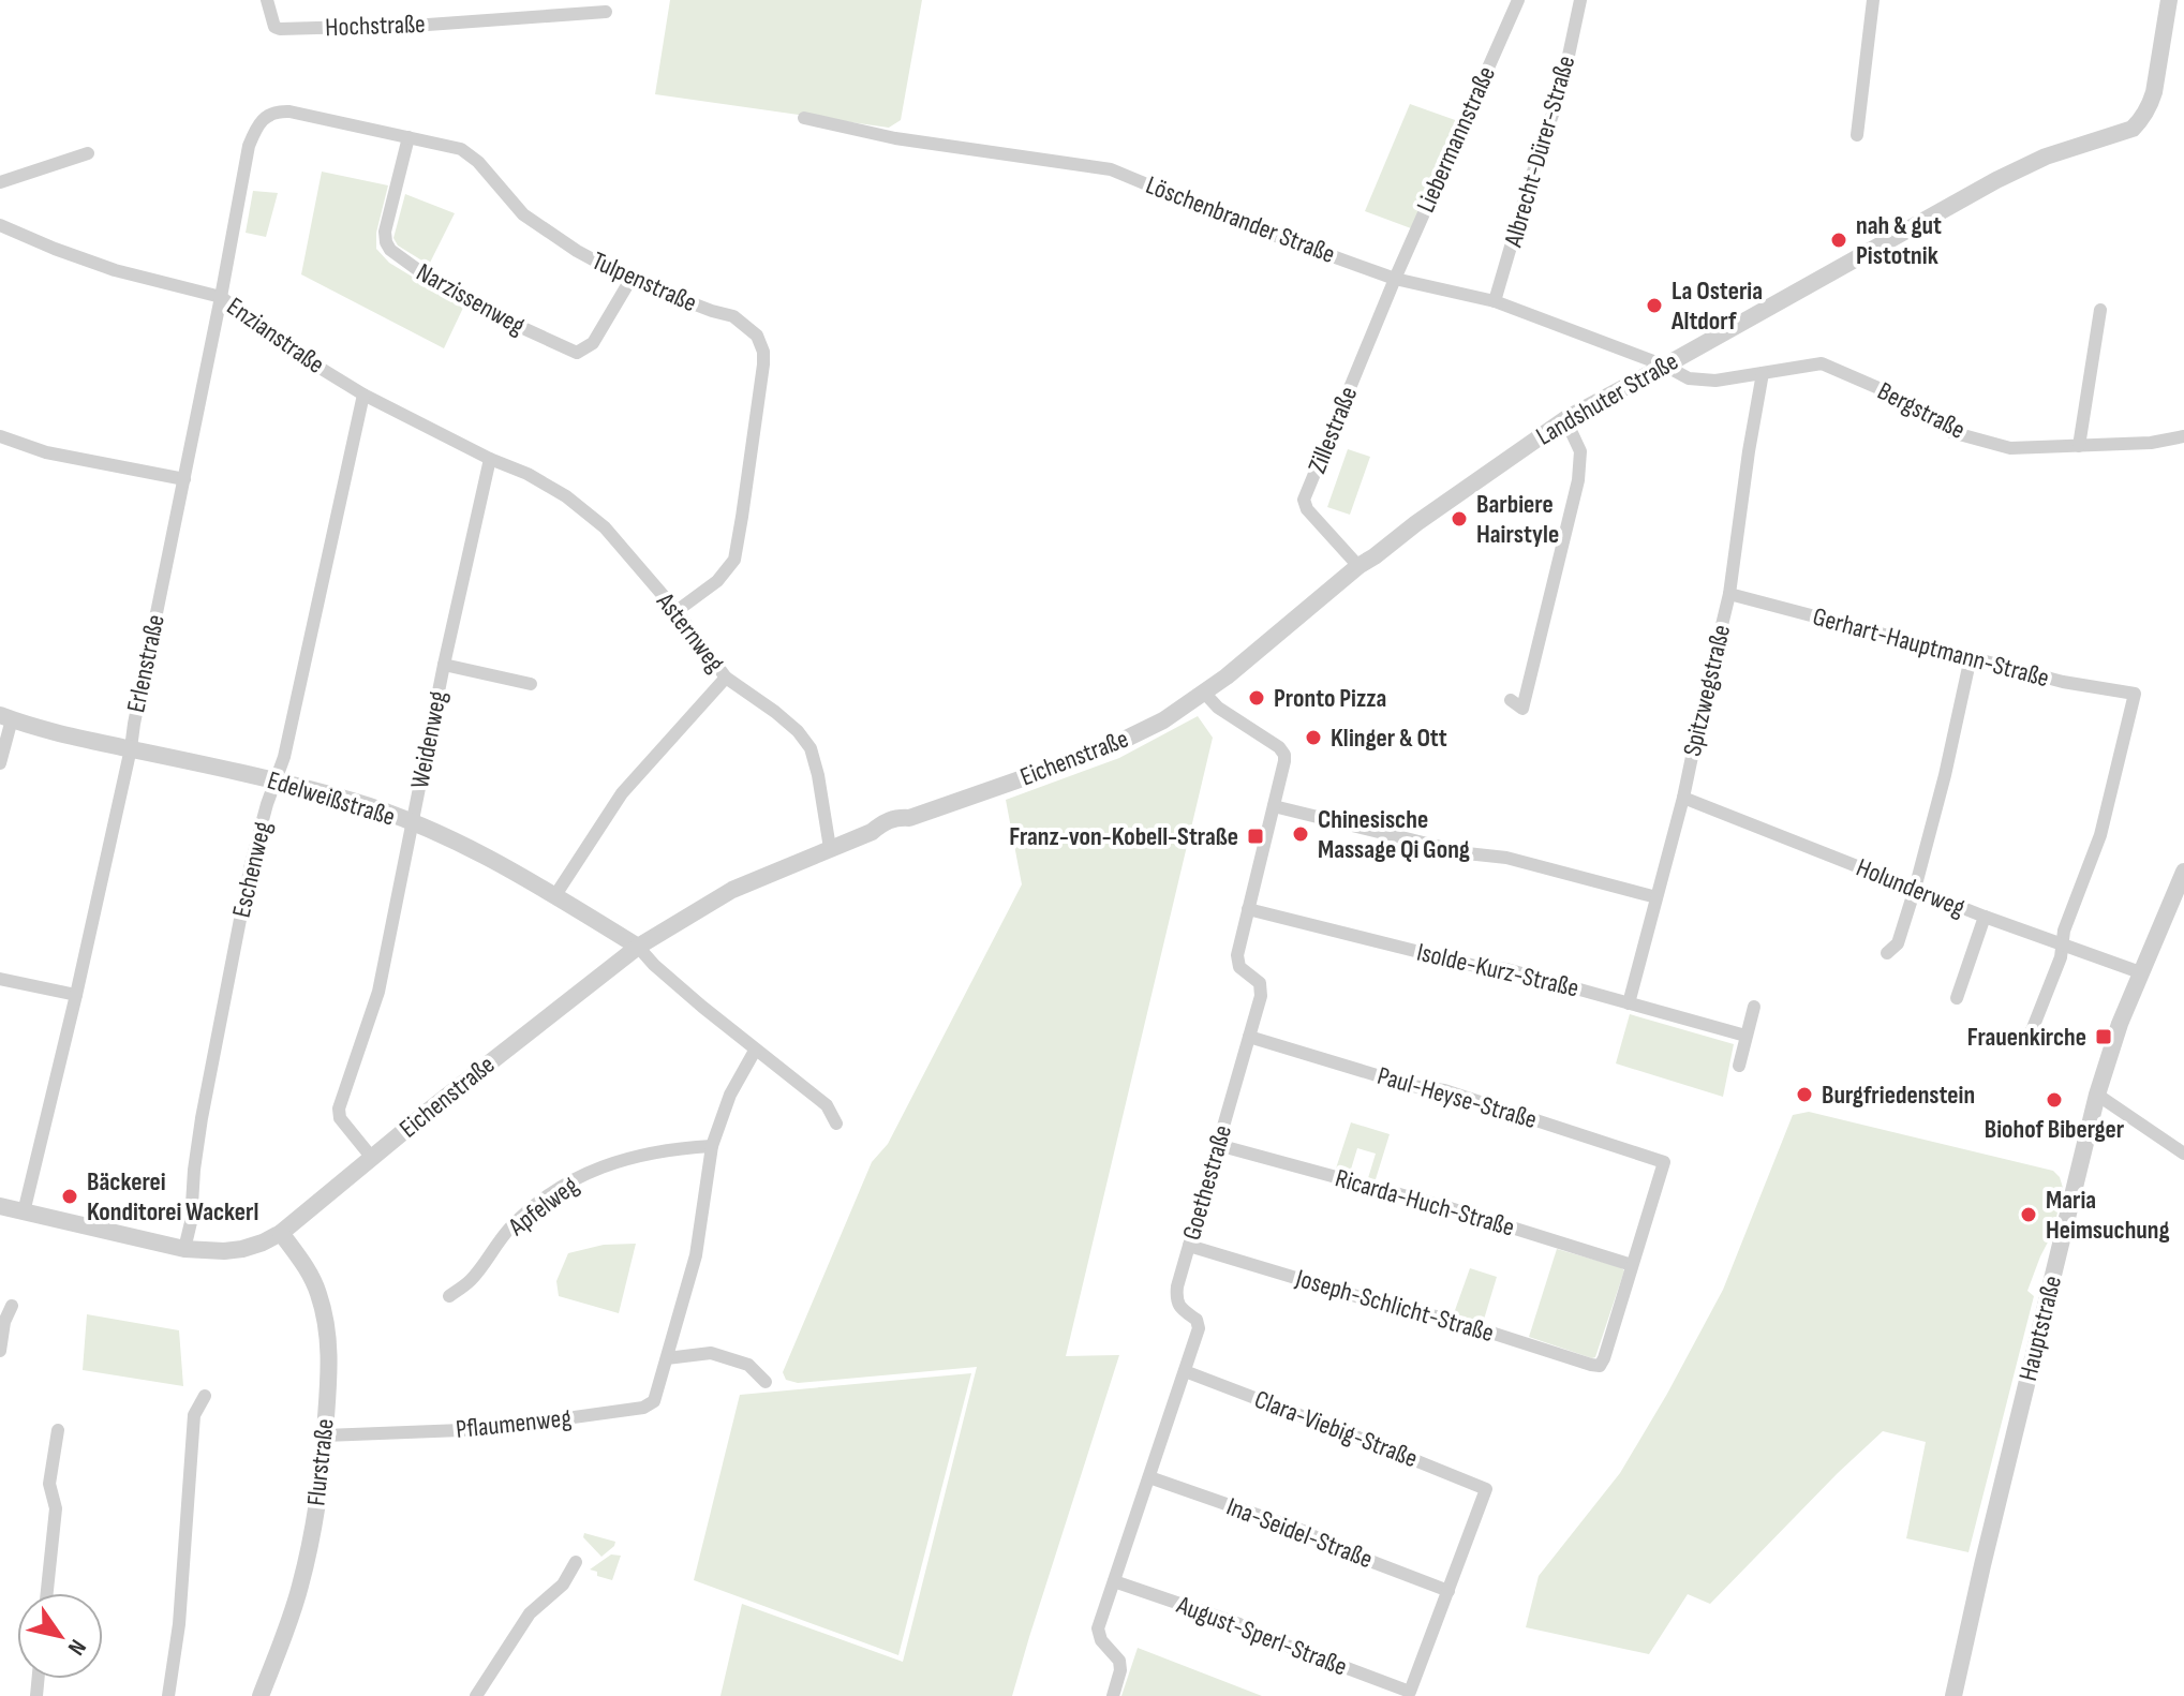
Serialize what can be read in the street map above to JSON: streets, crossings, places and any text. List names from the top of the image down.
{
  "streets": {
    "street": [
      "Hochstraße",
      "Liebermannstraße",
      "Albrecht-Dürer-Straße",
      "Löschenbrander Straße",
      "Tulpenstraße",
      "Narzissenweg",
      "Enzianstraße",
      "Landshuter Straße",
      "Bergstraße",
      "Zillestraße",
      "Asternweg",
      "Gerhart-Hauptmann-Straße",
      "Erlenstraße",
      "Spitzwegstraße",
      "Weidenweg",
      "Eichenstraße",
      "Edelweißstraße",
      "Eschenweg",
      "Holunderweg",
      "Isolde-Kurz-Straße",
      "Paul-Heyse-Straße",
      "Goethestraße",
      "Ricarda-Huch-Straße",
      "Apfelweg",
      "Joseph-Schlicht-Straße",
      "Hauptstraße",
      "Pflaumenweg",
      "Clara-Viebig-Straße",
      "Flurstraße",
      "Ina-Seidel-Straße",
      "August-Sperl-Straße"
    ]
  },
  "crossings": [
    ["Liebermannstraße", "Löschenbrander Straße"],
    ["Liebermannstraße", "Zillestraße"],
    ["Albrecht-Dürer-Straße", "Löschenbrander Straße"],
    ["Löschenbrander Straße", "Landshuter Straße"],
    ["Löschenbrander Straße", "Bergstraße"],
    ["Löschenbrander Straße", "Zillestraße"],
    ["Tulpenstraße", "Narzissenweg"],
    ["Tulpenstraße", "Asternweg"],
    ["Tulpenstraße", "Erlenstraße"],
    ["Enzianstraße", "Asternweg"],
    ["Enzianstraße", "Erlenstraße"],
    ["Enzianstraße", "Weidenweg"],
    ["Enzianstraße", "Eschenweg"],
    ["Landshuter Straße", "Bergstraße"],
    ["Landshuter Straße", "Zillestraße"],
    ["Landshuter Straße", "Eichenstraße"],
    ["Bergstraße", "Spitzwegstraße"],
    ["Asternweg", "Weidenweg"],
    ["Asternweg", "Eichenstraße"],
    ["Gerhart-Hauptmann-Straße", "Spitzwegstraße"],
    ["Gerhart-Hauptmann-Straße", "Holunderweg"],
    ["Erlenstraße", "Eichenstraße"],
    ["Erlenstraße", "Edelweißstraße"],
    ["Spitzwegstraße", "Holunderweg"],
    ["Spitzwegstraße", "Isolde-Kurz-Straße"],
    ["Weidenweg", "Eichenstraße"],
    ["Weidenweg", "Edelweißstraße"],
    ["Eichenstraße", "Edelweißstraße"],
    ["Eichenstraße", "Eschenweg"],
    ["Eichenstraße", "Goethestraße"],
    ["Eichenstraße", "Flurstraße"],
    ["Edelweißstraße", "Eschenweg"],
    ["Holunderweg", "Hauptstraße"],
    ["Isolde-Kurz-Straße", "Goethestraße"],
    ["Paul-Heyse-Straße", "Goethestraße"],
    ["Paul-Heyse-Straße", "Ricarda-Huch-Straße"],
    ["Paul-Heyse-Straße", "Joseph-Schlicht-Straße"],
    ["Goethestraße", "Ricarda-Huch-Straße"],
    ["Goethestraße", "Joseph-Schlicht-Straße"],
    ["Goethestraße", "Clara-Viebig-Straße"],
    ["Goethestraße", "Ina-Seidel-Straße"],
    ["Goethestraße", "August-Sperl-Straße"],
    ["Ricarda-Huch-Straße", "Joseph-Schlicht-Straße"],
    ["Apfelweg", "Pflaumenweg"],
    ["Pflaumenweg", "Flurstraße"],
    ["Clara-Viebig-Straße", "Ina-Seidel-Straße"],
    ["Clara-Viebig-Straße", "August-Sperl-Straße"],
    ["Ina-Seidel-Straße", "August-Sperl-Straße"]
  ],
  "places": {
    "other": [
      "nah & gut Pistotnik",
      "La Osteria Altdorf",
      "Barbiere Hairstyle",
      "Pronto Pizza",
      "Klinger & Ott",
      "Chinesische Massage Qi Gong",
      "Burgfriedenstein",
      "Biohof Biberger",
      "Bäckerei Konditorei Wackerl",
      "Maria Heimsuchung"
    ],
    "transit": ["Franz-von-Kobell-Straße", "Frauenkirche"]
  },
  "north": "bottom right"
}
